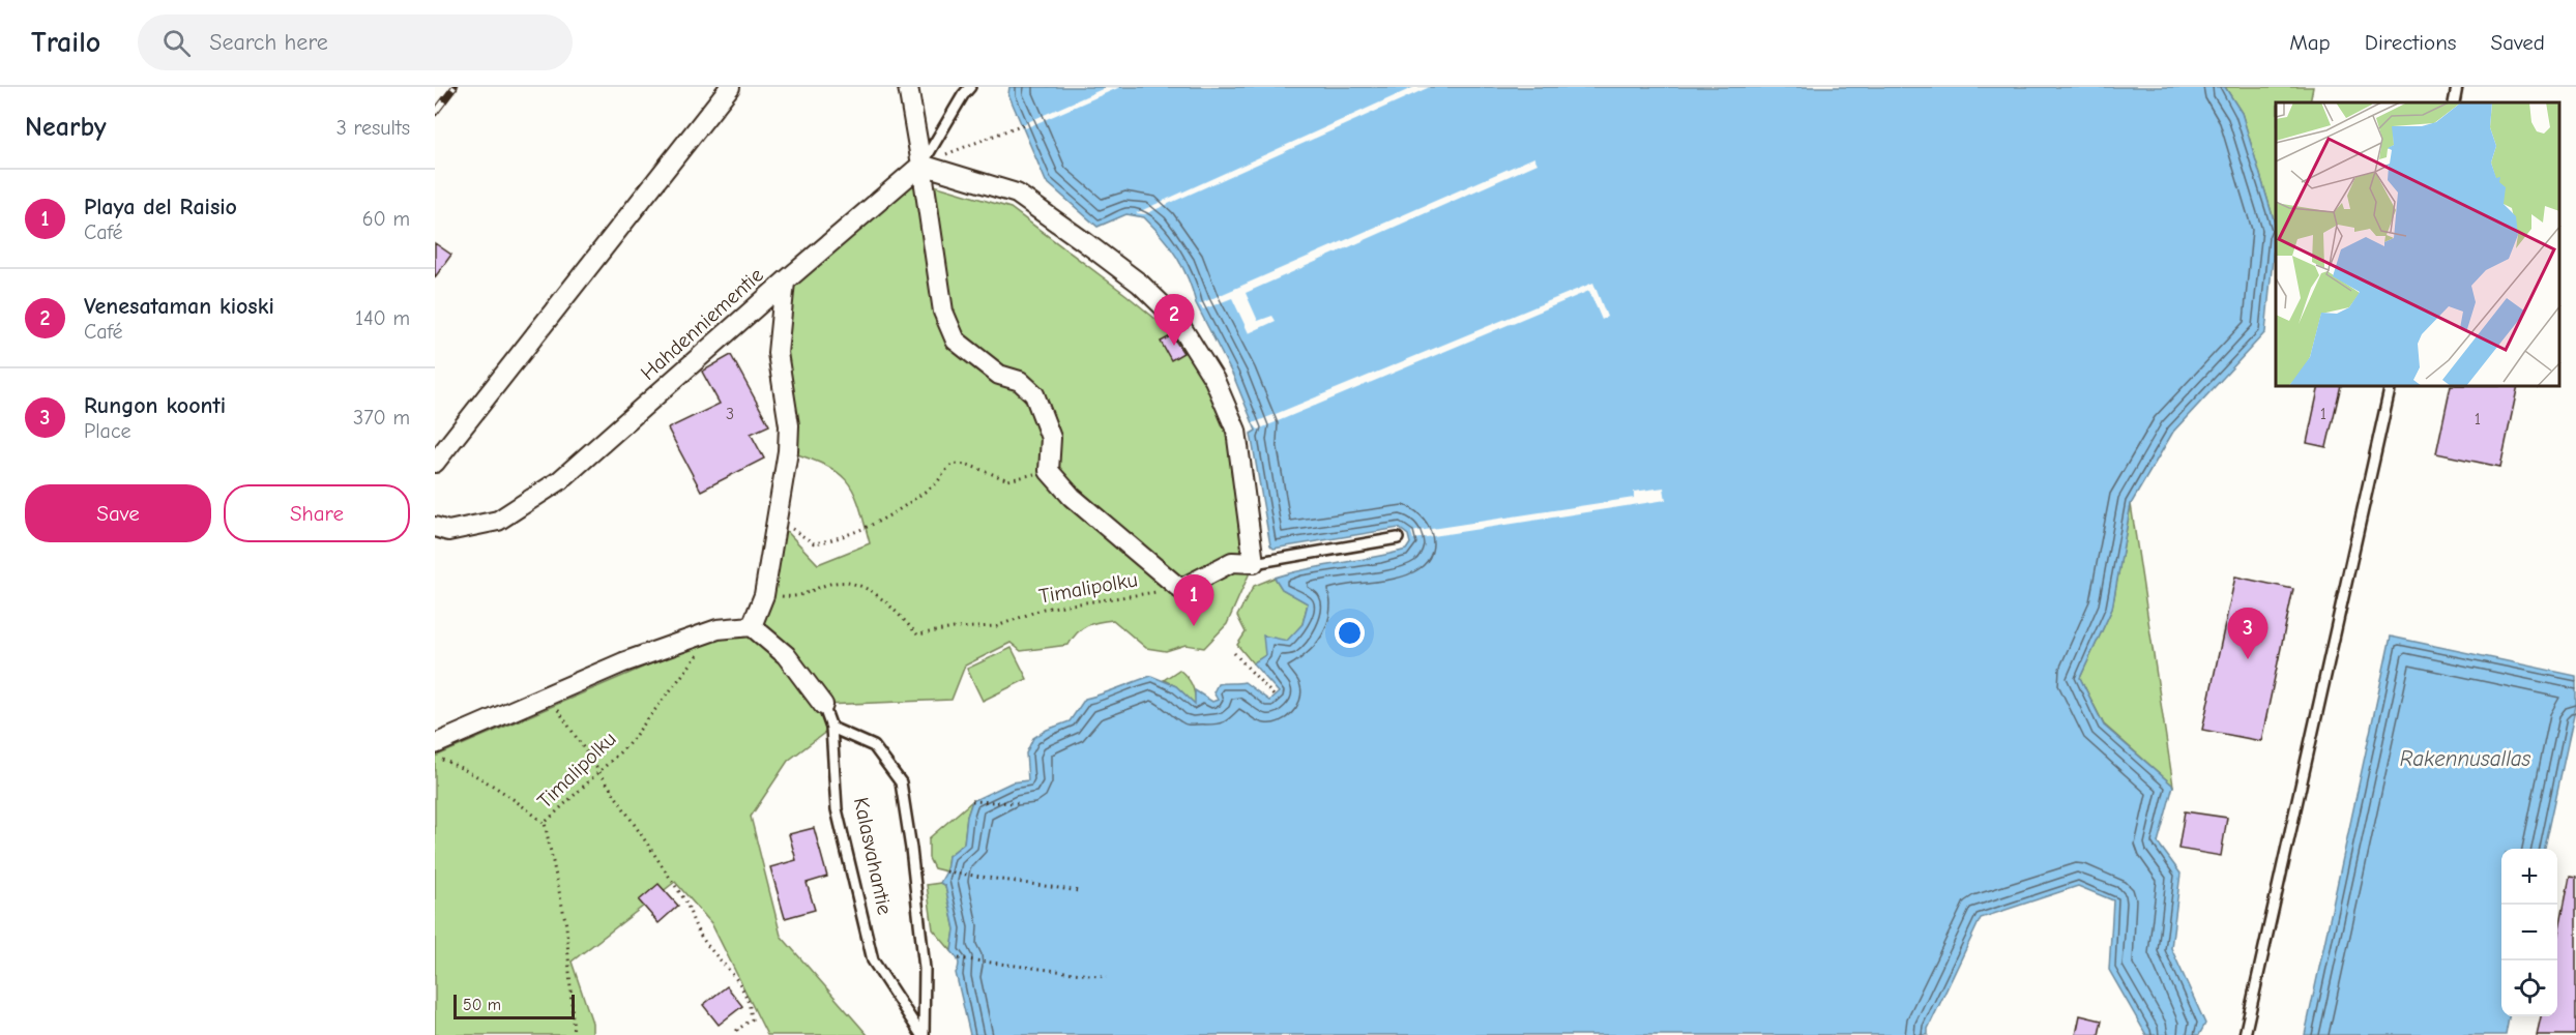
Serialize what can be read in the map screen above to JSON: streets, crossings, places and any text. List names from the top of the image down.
{
  "streets": {
    "street": ["Hahdenniementie", "Kalasvahantie"],
    "path": ["Timalipolku"]
  },
  "water": ["Rakennusallas"],
  "house_numbers": ["3", "1", "1"],
  "scale_bar": "50 m",
  "page": {
    "header": "Trailo",
    "search": "Search here",
    "nav": ["Map", "Directions", "Saved"],
    "heading": ["Nearby", "3 results"],
    "list": [
      {
        "mark": "1",
        "name": "Playa del Raisio",
        "note": "Café",
        "value": "60 m"
      },
      {
        "mark": "2",
        "name": "Venesataman kioski",
        "note": "Café",
        "value": "140 m"
      },
      {
        "mark": "3",
        "name": "Rungon koonti",
        "note": "Place",
        "value": "370 m"
      }
    ],
    "pins": ["2", "1", "3"],
    "buttons": ["Save", "Share"],
    "map_buttons": ["+", "−"],
    "scale": "50 m"
  }
}
